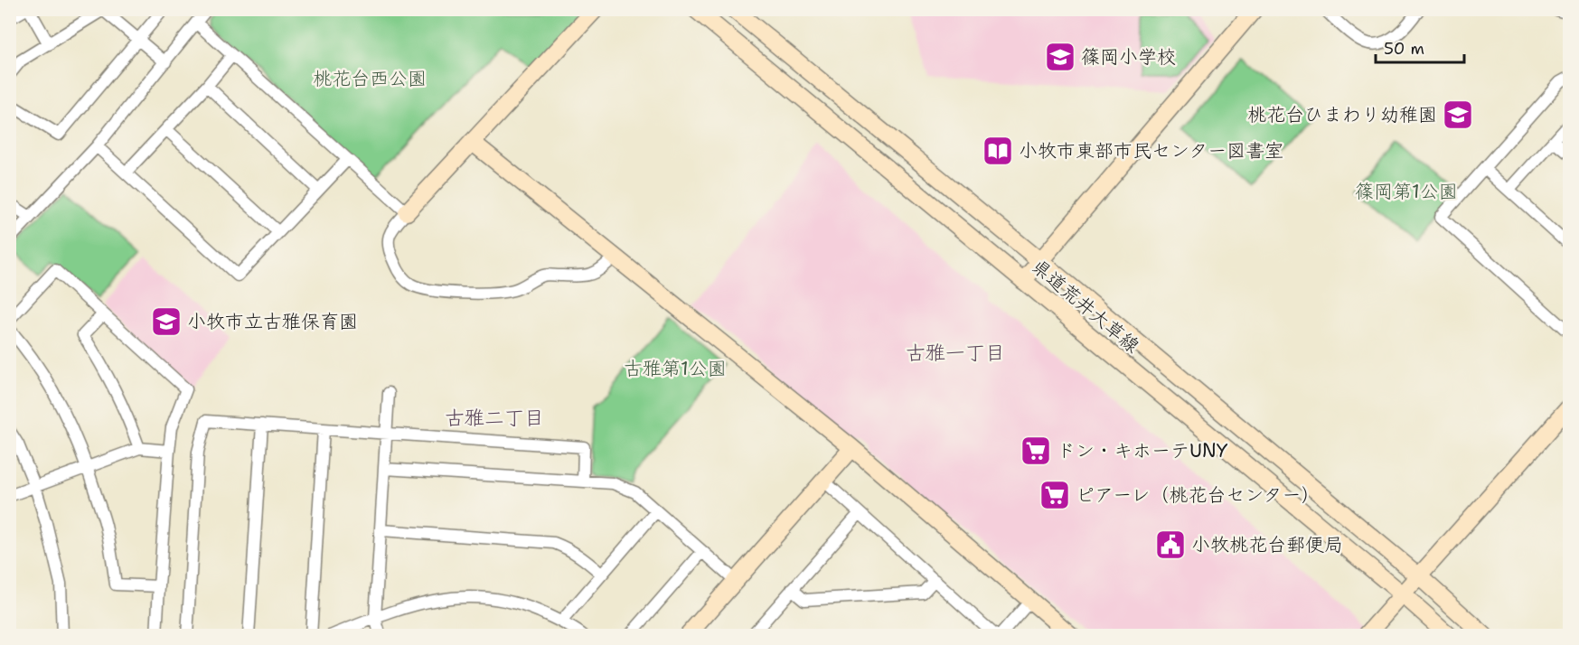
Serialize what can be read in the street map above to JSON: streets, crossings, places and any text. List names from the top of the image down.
{
  "streets": {
    "street": ["県道荒井大草線"]
  },
  "districts": ["古雅一丁目", "古雅二丁目"],
  "parks": ["桃花台西公園", "篠岡第1公園", "古雅第1公園"],
  "places": {
    "school or university": ["篠岡小学校", "桃花台ひまわり幼稚園", "小牧市立古雅保育園"],
    "library": ["小牧市東部市民センター図書室"],
    "supermarket": ["ドン・キホーテUNY", "ピアーレ（桃花台センター）"],
    "public building": ["小牧桃花台郵便局"]
  },
  "scale_bar": "50 m"
}
